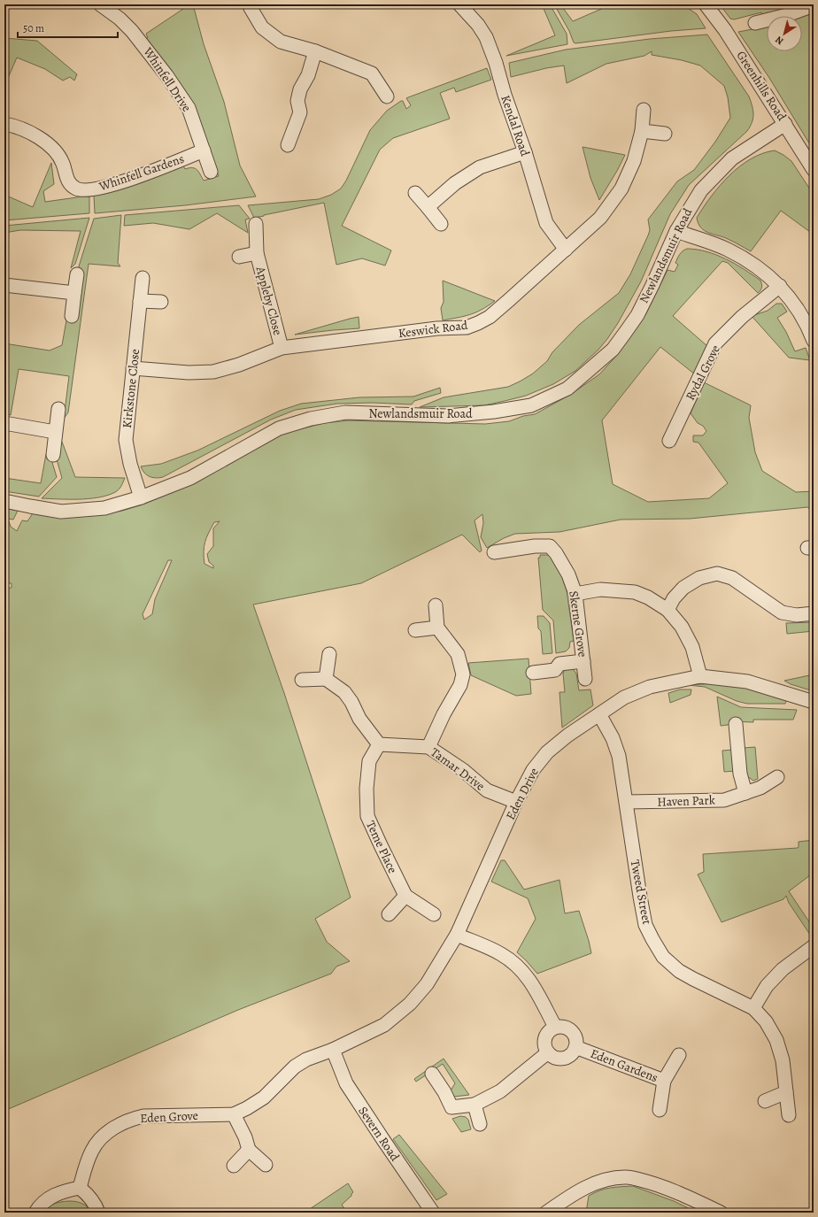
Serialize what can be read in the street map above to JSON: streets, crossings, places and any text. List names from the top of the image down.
{
  "streets": {
    "street": [
      "Whinfell Drive",
      "Greenhills Road",
      "Kendal Road",
      "Whinfell Gardens",
      "Newlandsmuir Road",
      "Appleby Close",
      "Keswick Road",
      "Rydal Grove",
      "Kirkstone Close",
      "Skerne Grove",
      "Tamar Drive",
      "Eden Drive",
      "Haven Park",
      "Teme Place",
      "Tweed Street",
      "Eden Gardens",
      "Eden Grove",
      "Severn Road"
    ]
  },
  "crossings": [
    ["Whinfell Drive", "Whinfell Gardens"],
    ["Greenhills Road", "Newlandsmuir Road"],
    ["Kendal Road", "Keswick Road"],
    ["Newlandsmuir Road", "Kirkstone Close"],
    ["Appleby Close", "Keswick Road"],
    ["Keswick Road", "Kirkstone Close"],
    ["Tamar Drive", "Eden Drive"],
    ["Tamar Drive", "Teme Place"],
    ["Eden Drive", "Tweed Street"],
    ["Eden Drive", "Eden Grove"],
    ["Haven Park", "Tweed Street"],
    ["Eden Grove", "Severn Road"]
  ],
  "scale_bar": "50 m",
  "north": "bottom left"
}
